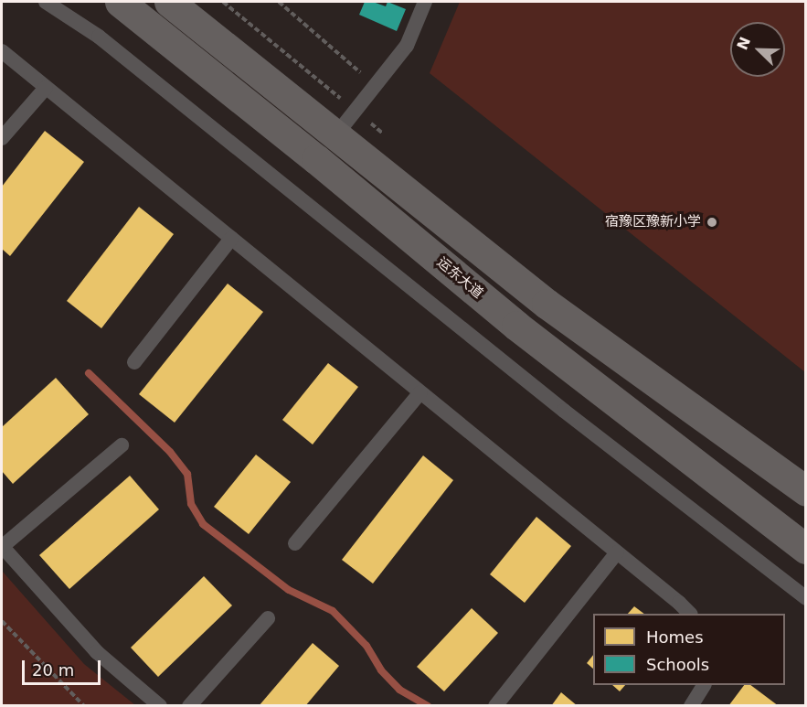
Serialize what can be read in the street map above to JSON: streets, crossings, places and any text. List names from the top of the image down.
{
  "streets": {
    "main road": ["运东大道"]
  },
  "places": ["宿豫区豫新小学"],
  "legend": ["Homes", "Schools"],
  "scale_bar": "20 m",
  "north": "top left"
}
